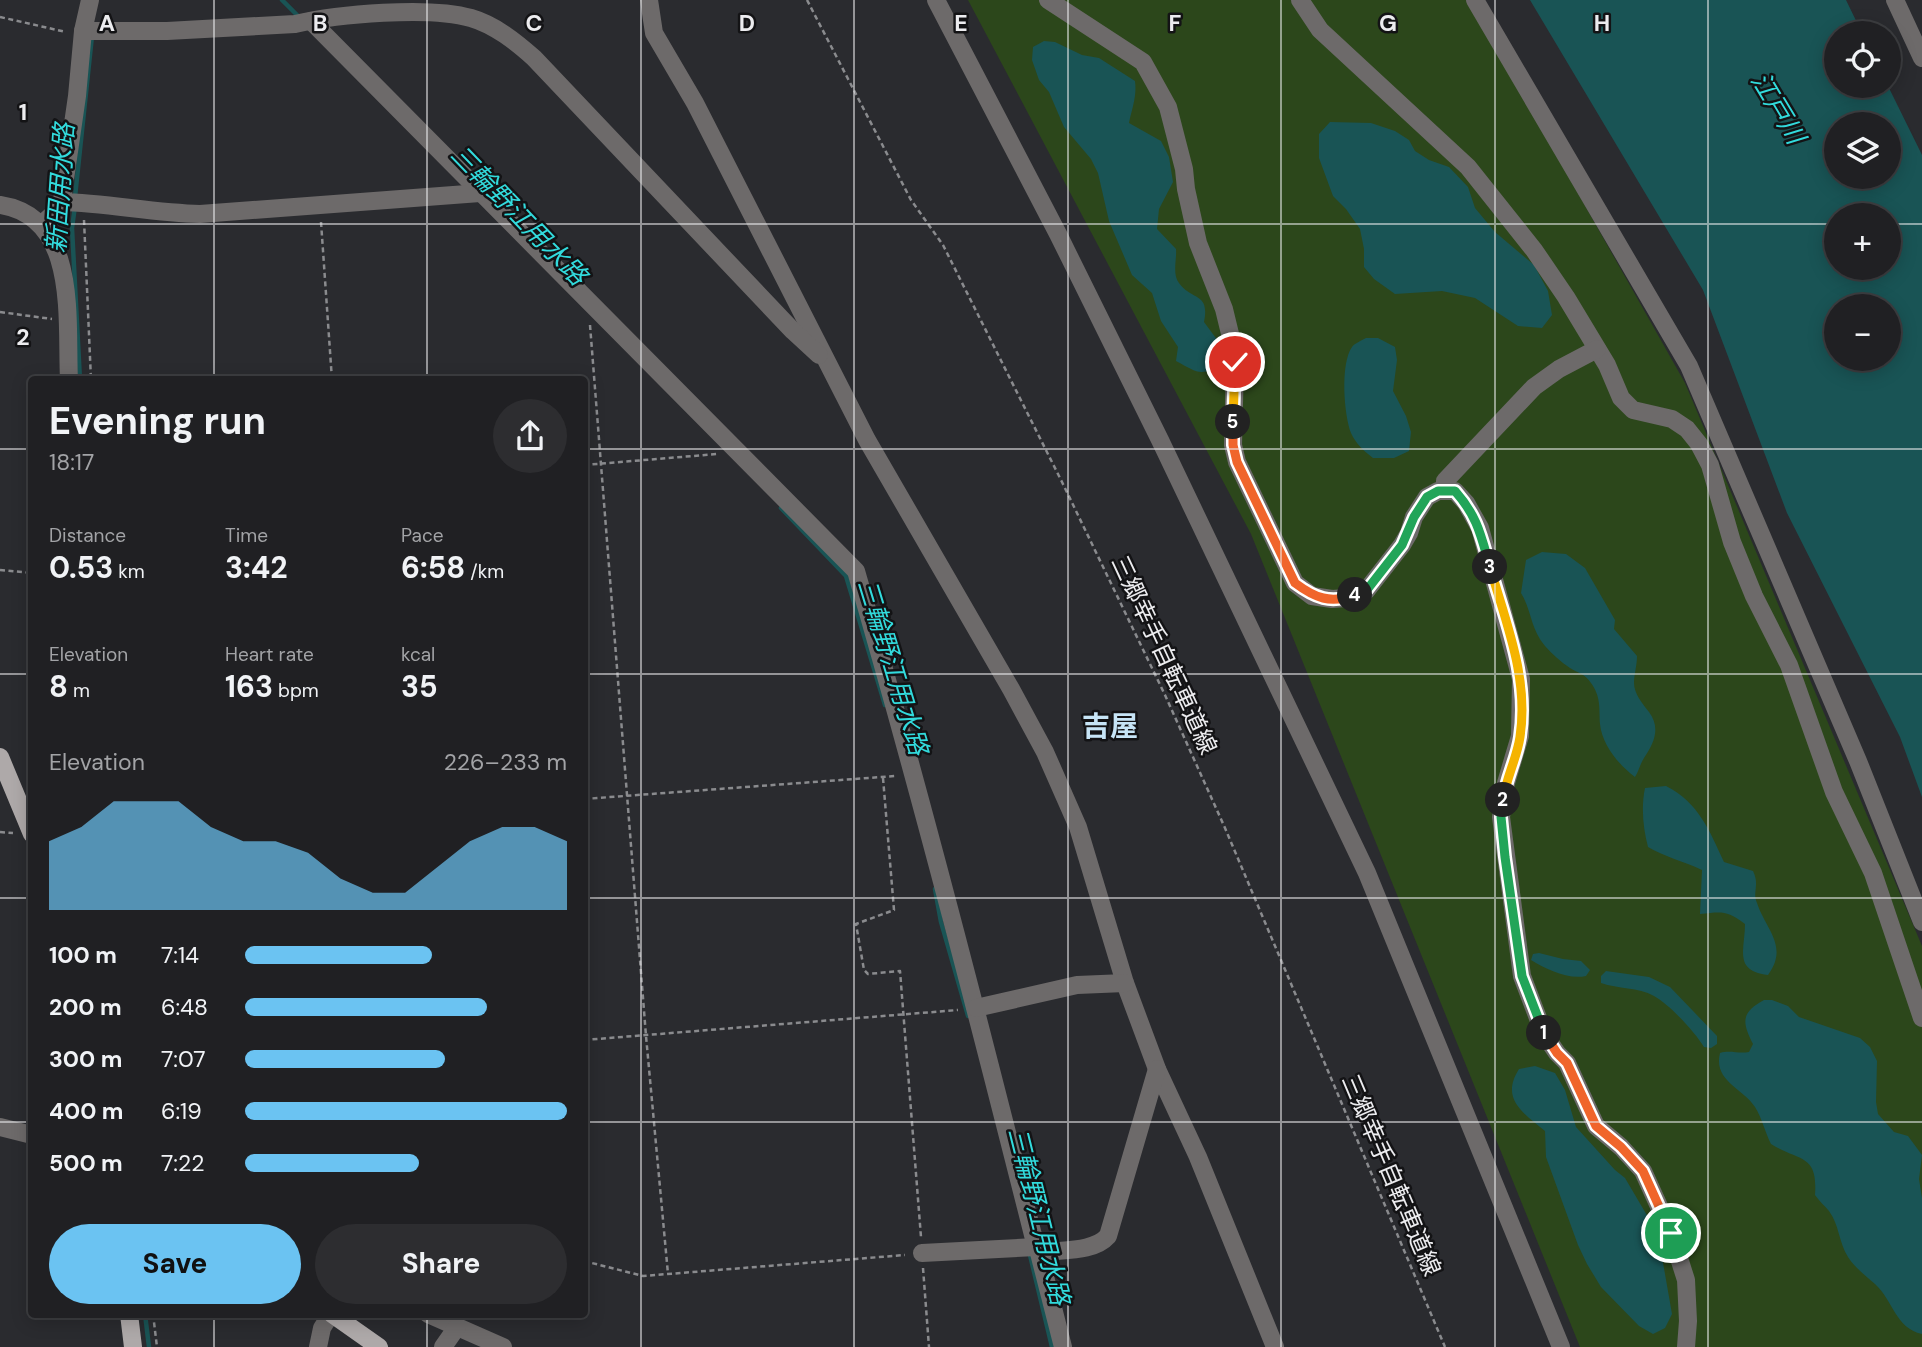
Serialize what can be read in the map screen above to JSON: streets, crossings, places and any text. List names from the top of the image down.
{
  "streets": {
    "path": ["三郷幸手自転車道線"]
  },
  "districts": ["吉屋"],
  "water": ["江戸川", "新田用水路", "三輪野江用水路"],
  "page": {
    "map_buttons": ["+", "−"],
    "heading": ["Evening run", "18:17"],
    "pins": [
      "5",
      "3",
      "4",
      "2",
      "1"
    ],
    "stats": [
      ["Distance", "0.53 km"],
      ["Time", "3:42"],
      ["Pace", "6:58 /km"],
      ["Elevation", "8 m"],
      ["Heart rate", "163 bpm"],
      ["kcal", "35"]
    ],
    "chart": ["Elevation", "226–233 m"],
    "list": [
      {
        "name": "100 m",
        "note": "7:14"
      },
      {
        "name": "200 m",
        "note": "6:48"
      },
      {
        "name": "300 m",
        "note": "7:07"
      },
      {
        "name": "400 m",
        "note": "6:19"
      },
      {
        "name": "500 m",
        "note": "7:22"
      }
    ],
    "buttons": ["Save", "Share"]
  },
  "grid": {
    "columns": [
      "A",
      "B",
      "C",
      "D",
      "E",
      "F",
      "G",
      "H"
    ],
    "rows": ["1", "2"]
  }
}
